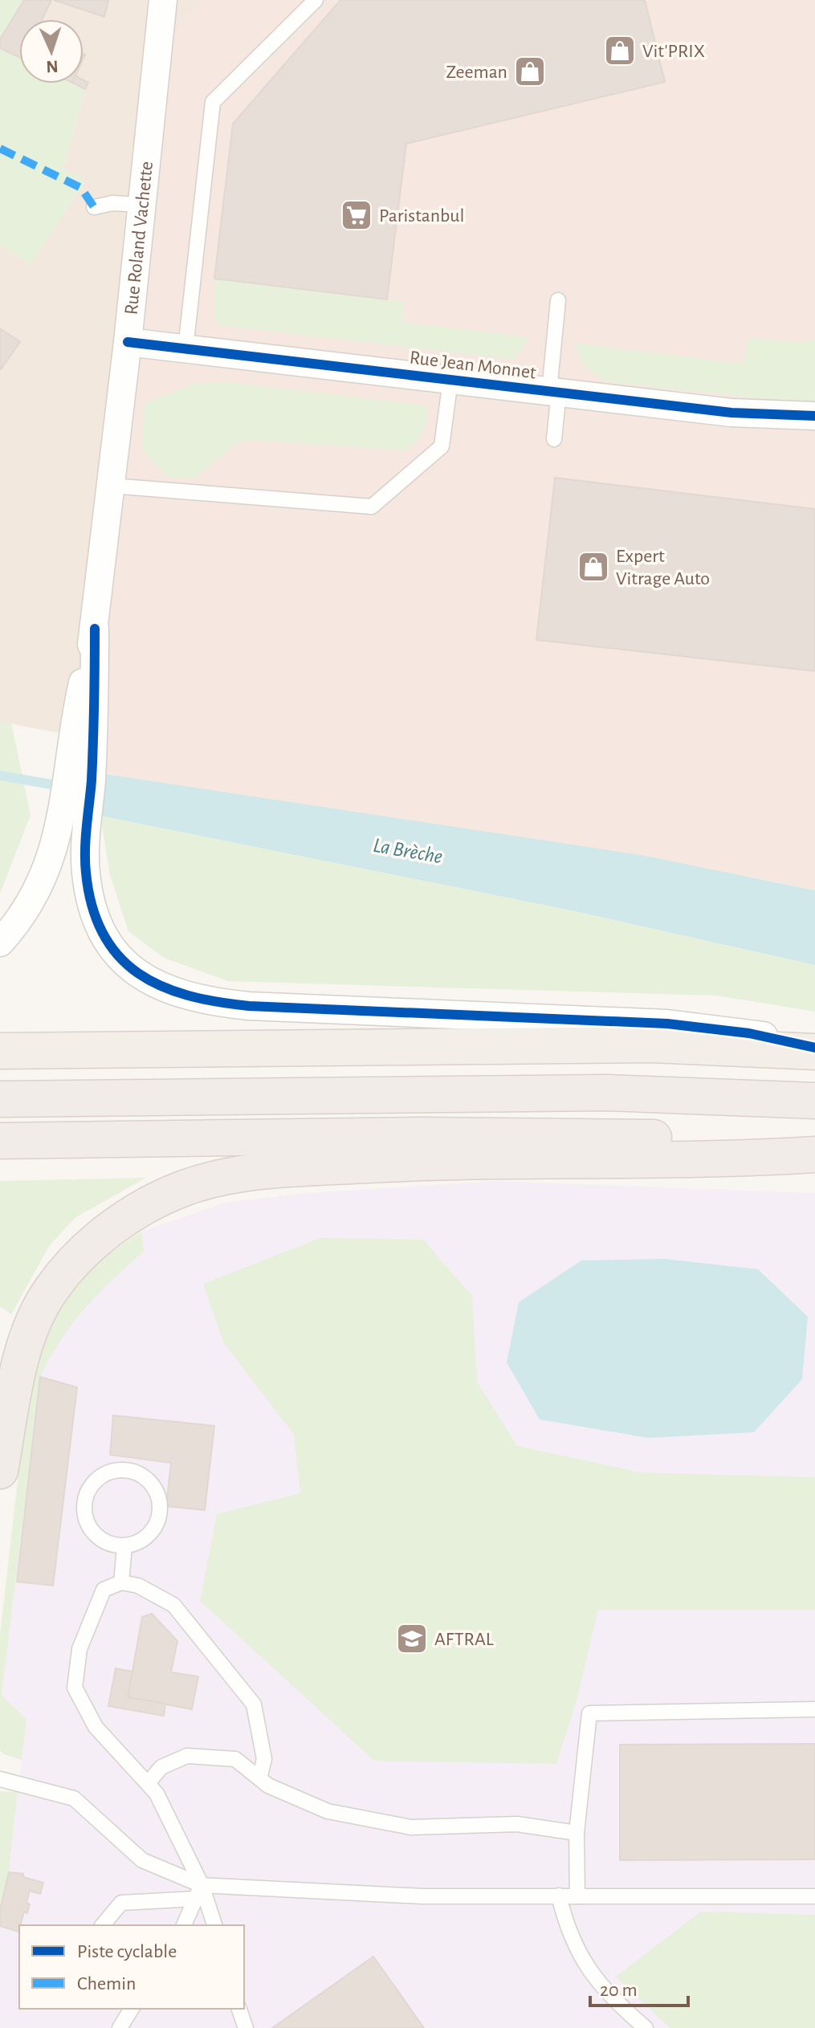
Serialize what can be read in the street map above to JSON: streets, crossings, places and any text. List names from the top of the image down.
{
  "streets": {
    "street": ["Rue Roland Vachette", "Rue Jean Monnet"]
  },
  "crossings": [
    ["Rue Roland Vachette", "Rue Jean Monnet"]
  ],
  "water": ["La Brèche"],
  "places": {
    "shop": ["Vit'PRIX", "Zeeman", "Expert Vitrage Auto"],
    "supermarket": ["Paristanbul"],
    "school or university": ["AFTRAL"]
  },
  "legend": ["Piste cyclable", "Chemin"],
  "scale_bar": "20 m",
  "north": "bottom"
}
